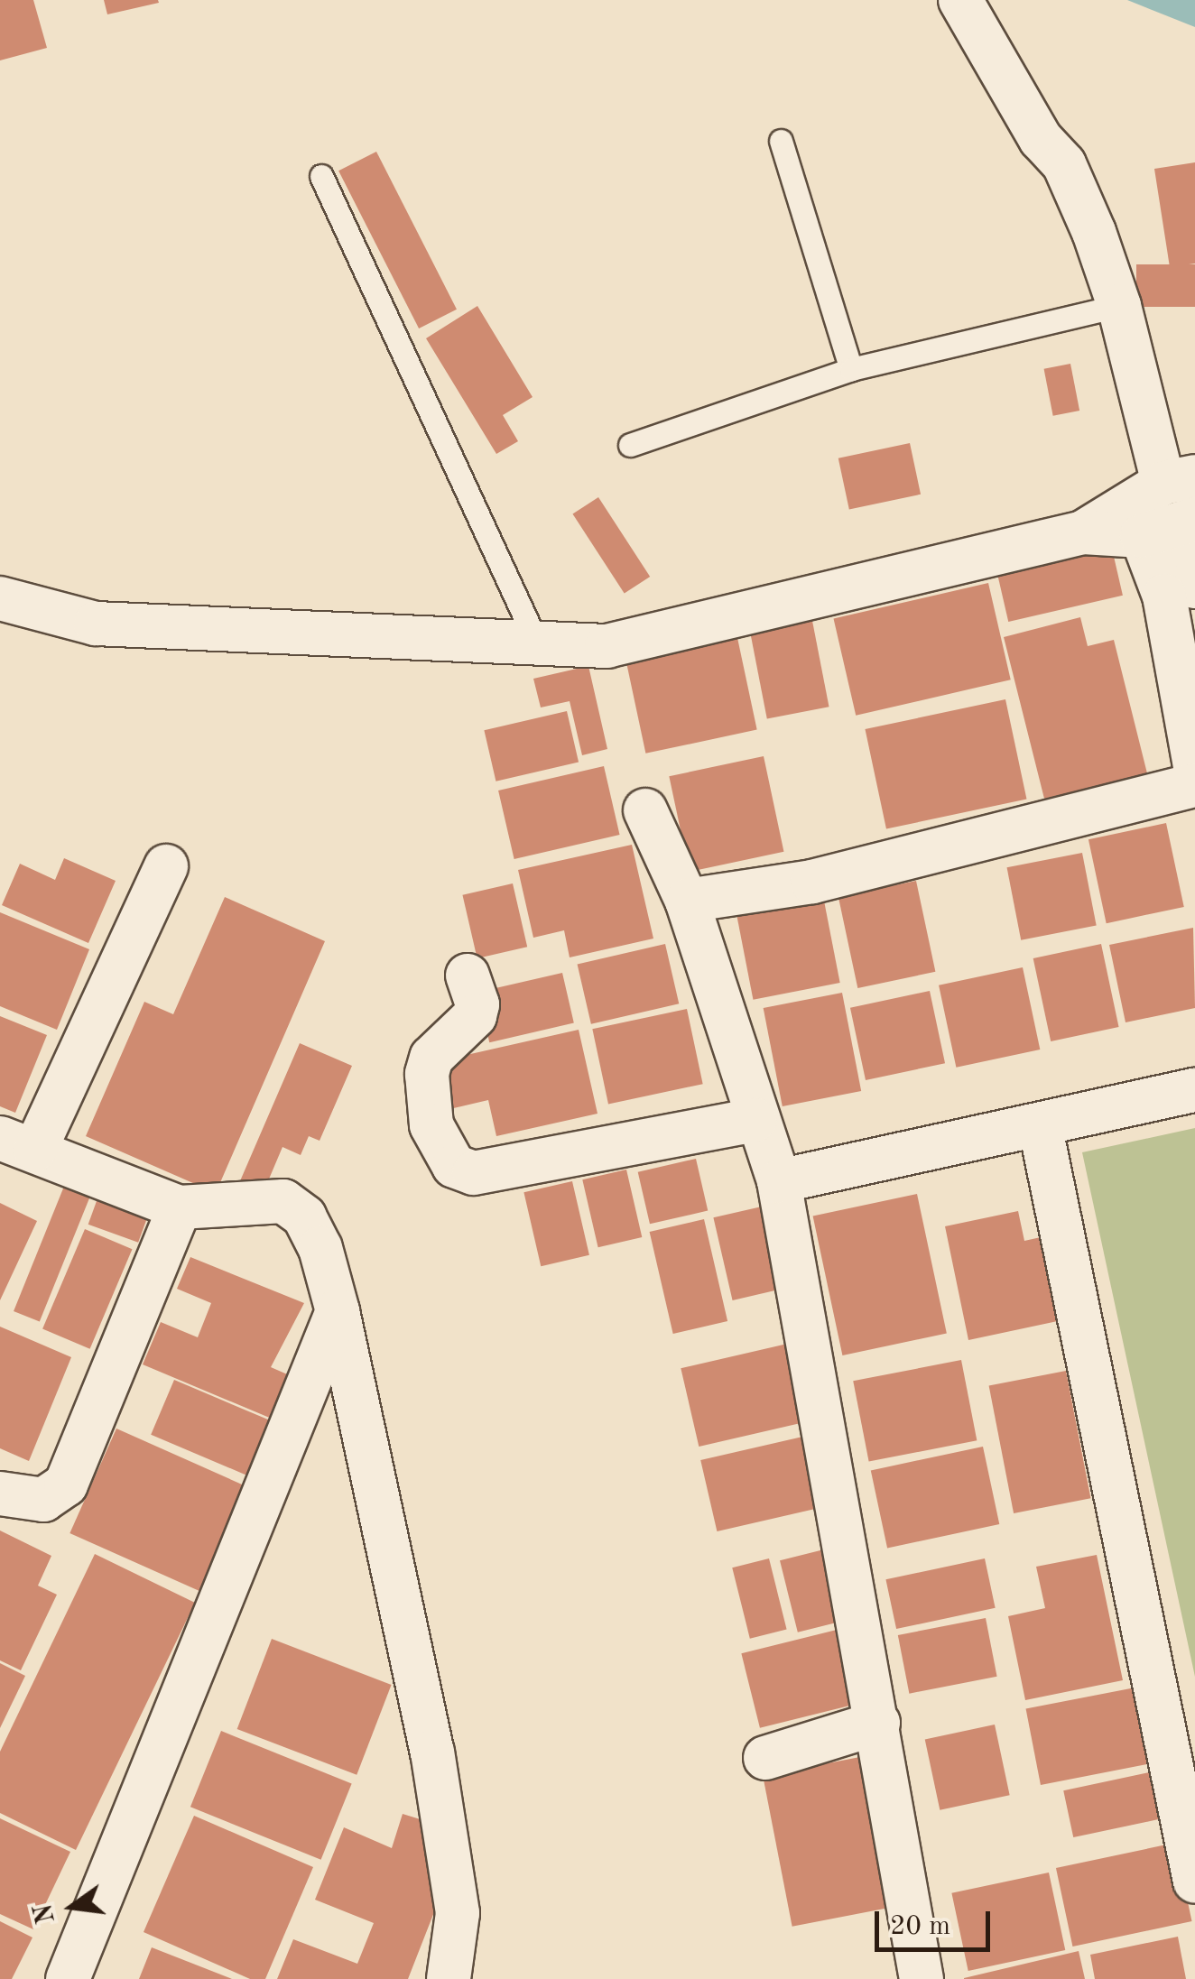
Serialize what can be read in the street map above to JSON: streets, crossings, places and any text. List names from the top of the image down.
{
  "scale_bar": "20 m",
  "north": "left"
}
